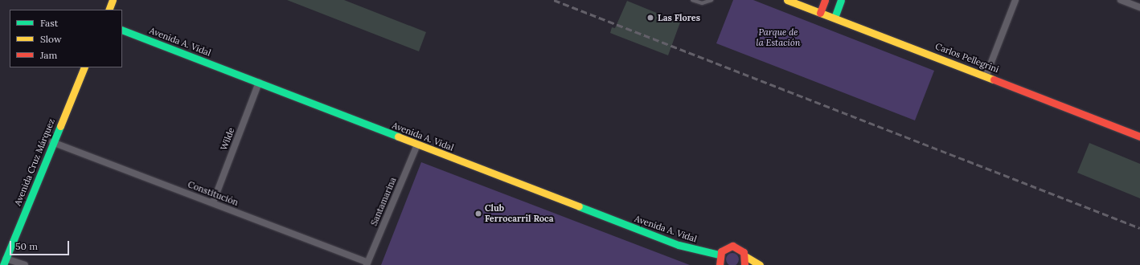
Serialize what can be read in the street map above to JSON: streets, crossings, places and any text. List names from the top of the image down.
{
  "streets": {
    "street": [
      "Avenida A. Vidal",
      "Carlos Pellegrini",
      "Wilde",
      "Avenida Cruz Márquez",
      "Constitución",
      "Santamarina"
    ]
  },
  "crossings": [
    ["Avenida A. Vidal", "Wilde"],
    ["Avenida A. Vidal", "Santamarina"],
    ["Wilde", "Constitución"],
    ["Avenida Cruz Márquez", "Constitución"],
    ["Constitución", "Santamarina"]
  ],
  "parks": ["Parque de la Estación"],
  "places": ["Las Flores", "Club Ferrocarril Roca"],
  "legend": ["Fast", "Slow", "Jam"],
  "scale_bar": "50 m"
}
